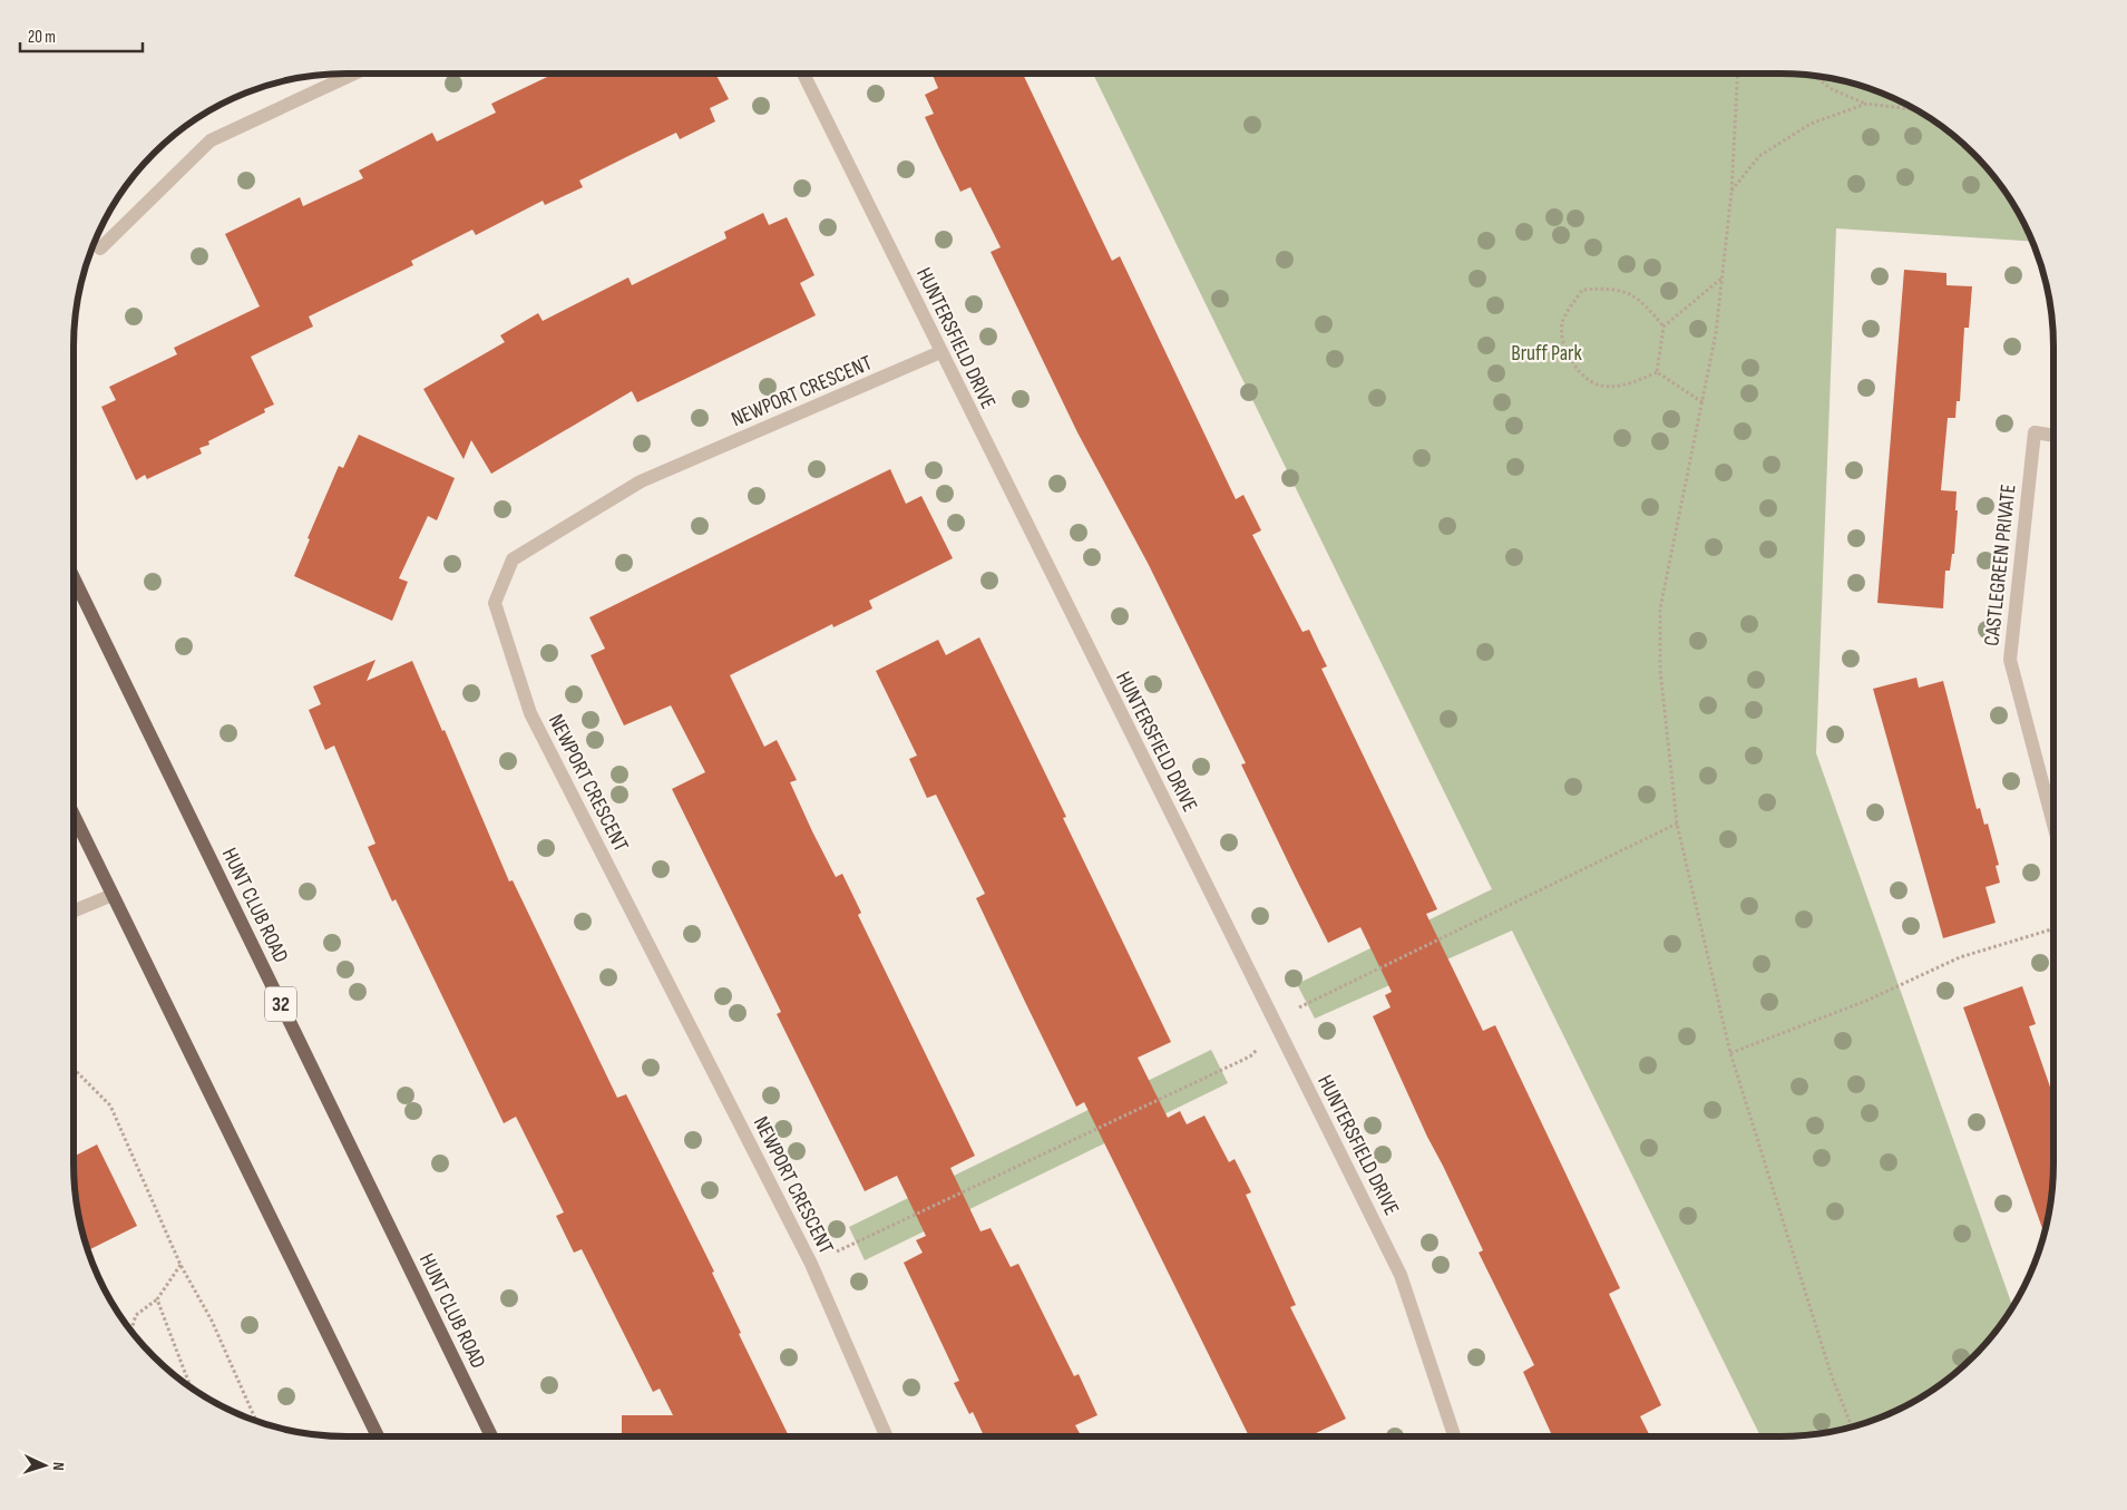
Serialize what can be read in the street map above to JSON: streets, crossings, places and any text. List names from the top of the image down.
{
  "streets": {
    "main road": ["HUNT CLUB ROAD", "32"],
    "street": ["HUNTERSFIELD DRIVE", "NEWPORT CRESCENT", "CASTLEGREEN PRIVATE"]
  },
  "crossings": [
    ["HUNTERSFIELD DRIVE", "NEWPORT CRESCENT"]
  ],
  "parks": ["Bruff Park"],
  "scale_bar": "20 m",
  "north": "right"
}
